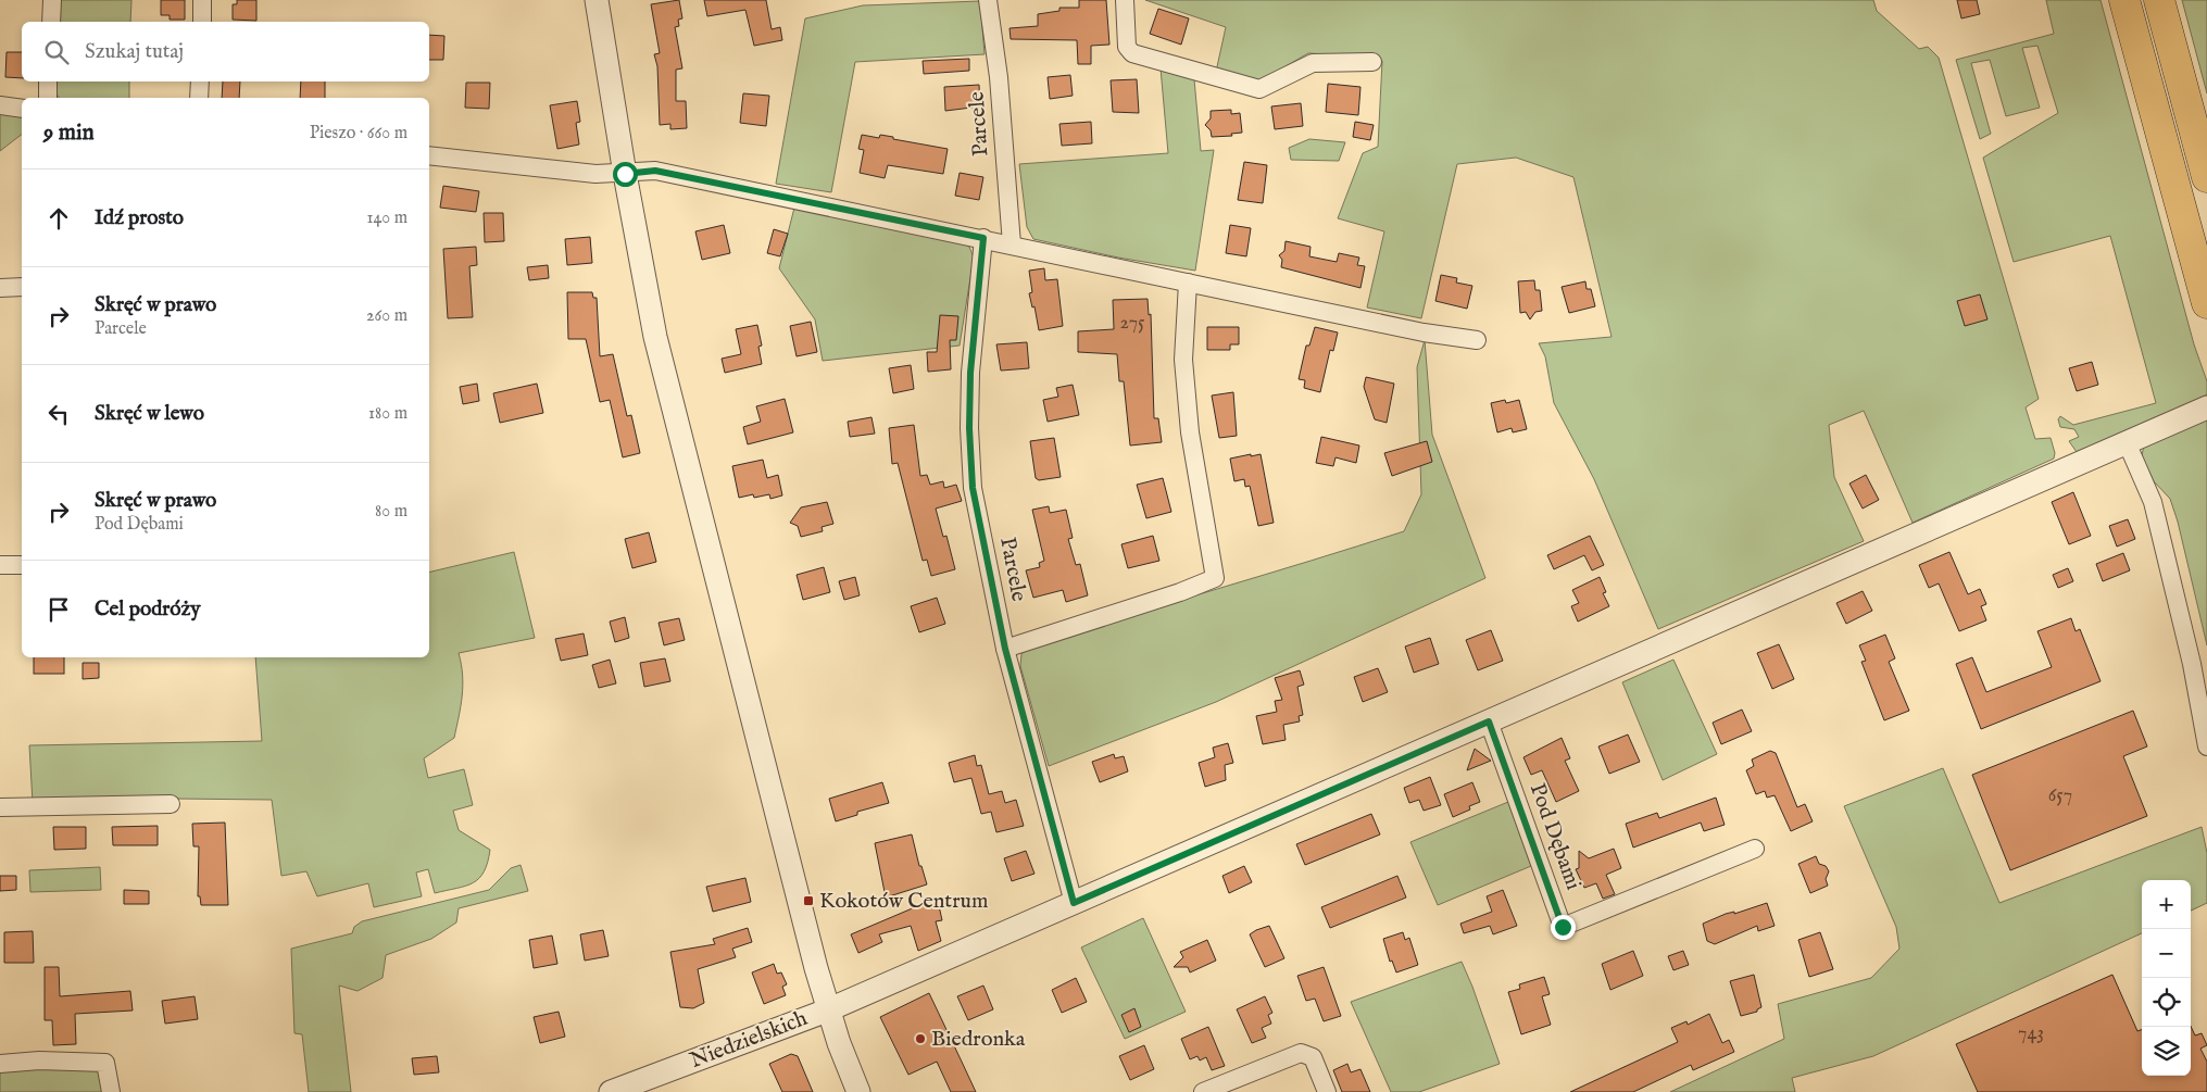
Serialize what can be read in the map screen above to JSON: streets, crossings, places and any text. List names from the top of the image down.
{
  "streets": {
    "street": ["Parcele", "Pod Dębami", "Niedzielskich"]
  },
  "crossings": [
    ["Parcele", "Niedzielskich"],
    ["Pod Dębami", "Niedzielskich"]
  ],
  "places": {
    "transit": ["Kokotów Centrum"],
    "other": ["Biedronka"]
  },
  "house_numbers": ["275", "657", "743"],
  "page": {
    "search": "Szukaj tutaj",
    "heading": ["9 min", "Pieszo · 660 m"],
    "list": [
      ["Idź prosto", "140 m"],
      ["Skręć w prawo", "Parcele", "260 m"],
      ["Skręć w lewo", "180 m"],
      ["Skręć w prawo", "Pod Dębami", "80 m"],
      "Cel podróży"
    ],
    "map_buttons": ["+", "−"]
  }
}
